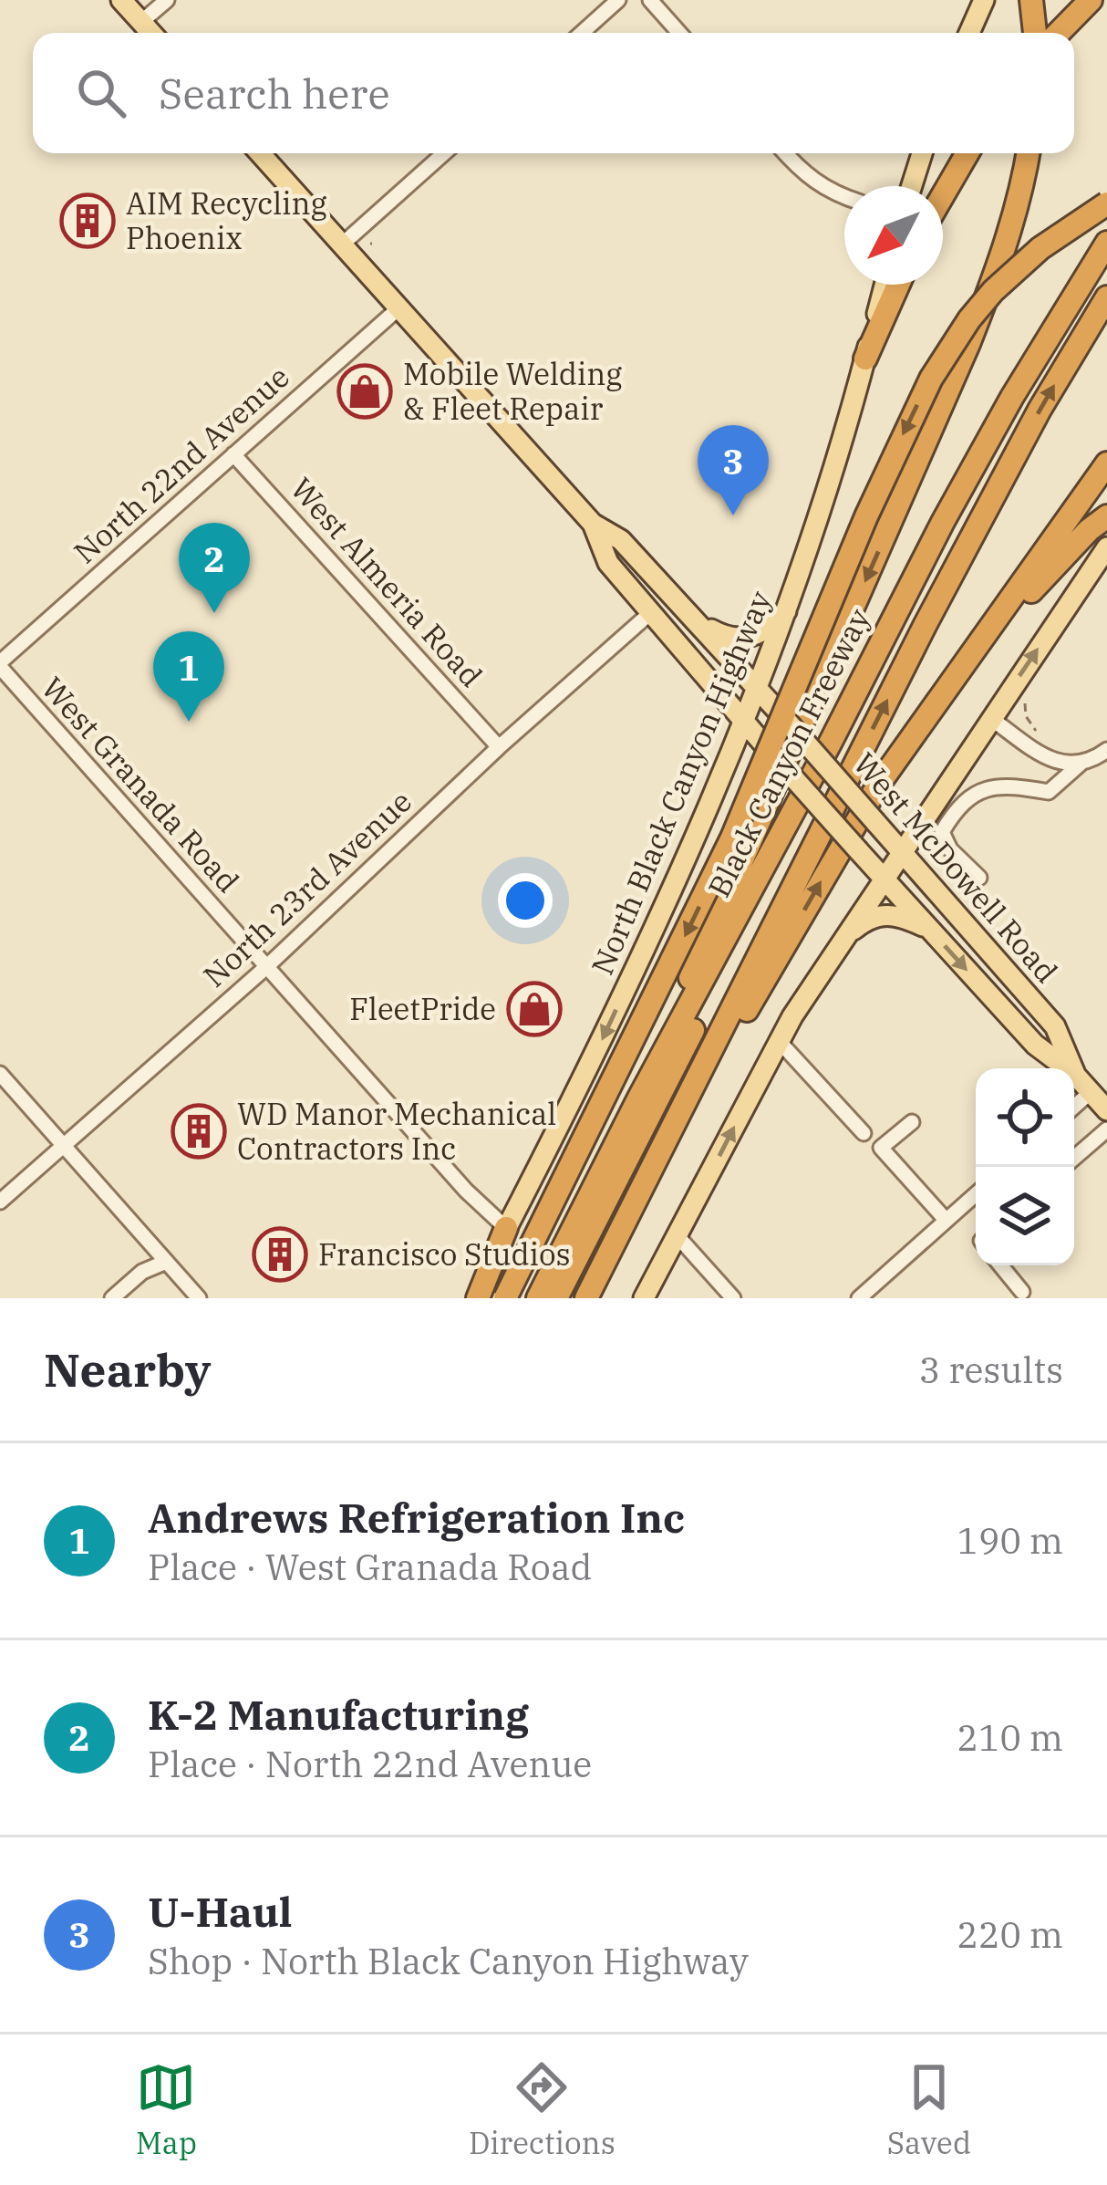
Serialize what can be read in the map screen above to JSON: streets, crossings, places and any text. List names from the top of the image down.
{
  "streets": {
    "highway": ["Black Canyon Freeway"],
    "main road": ["North Black Canyon Highway", "West McDowell Road"],
    "street": [
      "North 22nd Avenue",
      "West Almeria Road",
      "West Granada Road",
      "North 23rd Avenue"
    ]
  },
  "crossings": [
    ["North 22nd Avenue", "West Almeria Road"],
    ["North 22nd Avenue", "West Granada Road"],
    ["North 22nd Avenue", "West McDowell Road"],
    ["West Almeria Road", "North 23rd Avenue"],
    ["North Black Canyon Highway", "West Granada Road"],
    ["North Black Canyon Highway", "West McDowell Road"],
    ["West Granada Road", "North 23rd Avenue"],
    ["West McDowell Road", "North 23rd Avenue"]
  ],
  "places": {
    "building": ["AIM Recycling Phoenix", "WD Manor Mechanical Contractors Inc", "Francisco Studios"],
    "shop": ["Mobile Welding & Fleet Repair", "FleetPride"]
  },
  "north": "bottom left",
  "page": {
    "search": "Search here",
    "pins": ["3", "2", "1"],
    "heading": ["Nearby", "3 results"],
    "list": [
      {
        "mark": "1",
        "name": "Andrews Refrigeration Inc",
        "note": "Place · West Granada Road",
        "value": "190 m"
      },
      {
        "mark": "2",
        "name": "K-2 Manufacturing",
        "note": "Place · North 22nd Avenue",
        "value": "210 m"
      },
      {
        "mark": "3",
        "name": "U-Haul",
        "note": "Shop · North Black Canyon Highway",
        "value": "220 m"
      }
    ],
    "nav": ["Map", "Directions", "Saved"]
  }
}
